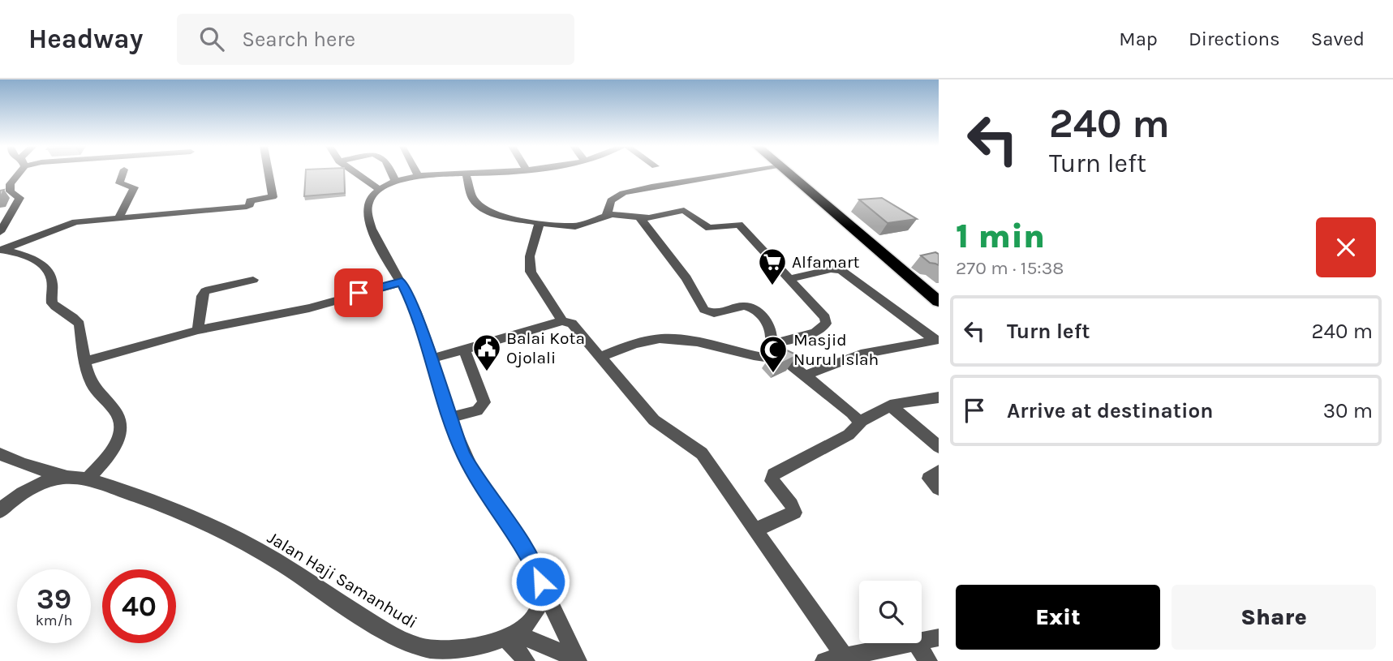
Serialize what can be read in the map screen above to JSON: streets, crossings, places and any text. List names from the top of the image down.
{
  "streets": {
    "street": ["Jalan Haji Samanhudi"]
  },
  "places": {
    "supermarket": ["Alfamart"],
    "public building": ["Balai Kota Ojolali"],
    "mosque": ["Masjid Nurul Islah"]
  },
  "page": {
    "header": "Headway",
    "search": "Search here",
    "nav": ["Map", "Directions", "Saved"],
    "turn": ["240 m", "Turn left"],
    "heading": ["1 min", "270 m · 15:38"],
    "list": [
      {
        "name": "Turn left",
        "value": "240 m"
      },
      {
        "name": "Arrive at destination",
        "value": "30 m"
      }
    ],
    "speed": "39 km/h",
    "limit": "40",
    "buttons": ["Exit", "Share"]
  }
}
